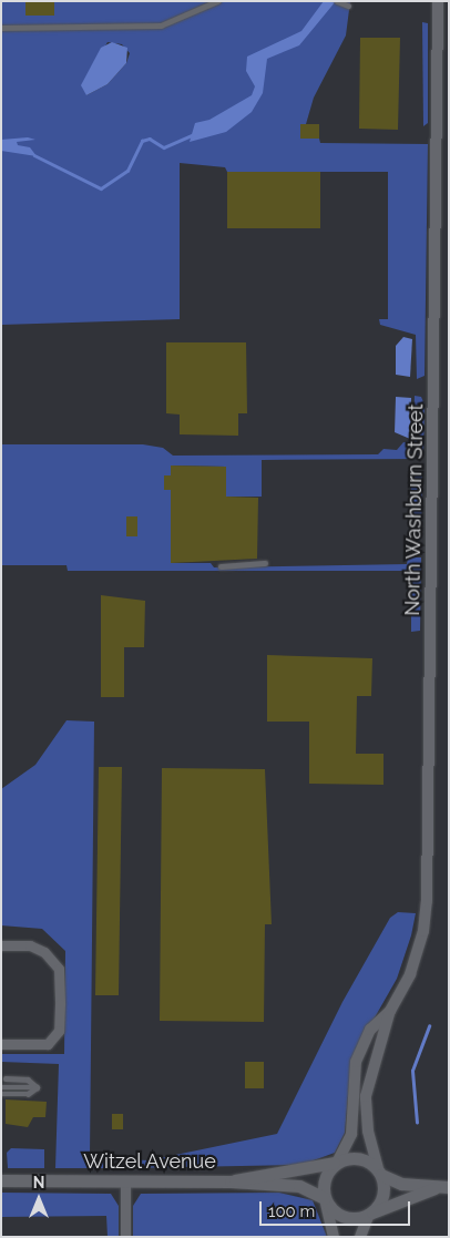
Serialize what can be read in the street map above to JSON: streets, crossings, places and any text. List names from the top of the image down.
{
  "streets": {
    "main road": ["Witzel Avenue"],
    "street": ["North Washburn Street"]
  },
  "crossings": [
    ["North Washburn Street", "Witzel Avenue"]
  ],
  "scale_bar": "100 m",
  "north": "top"
}
